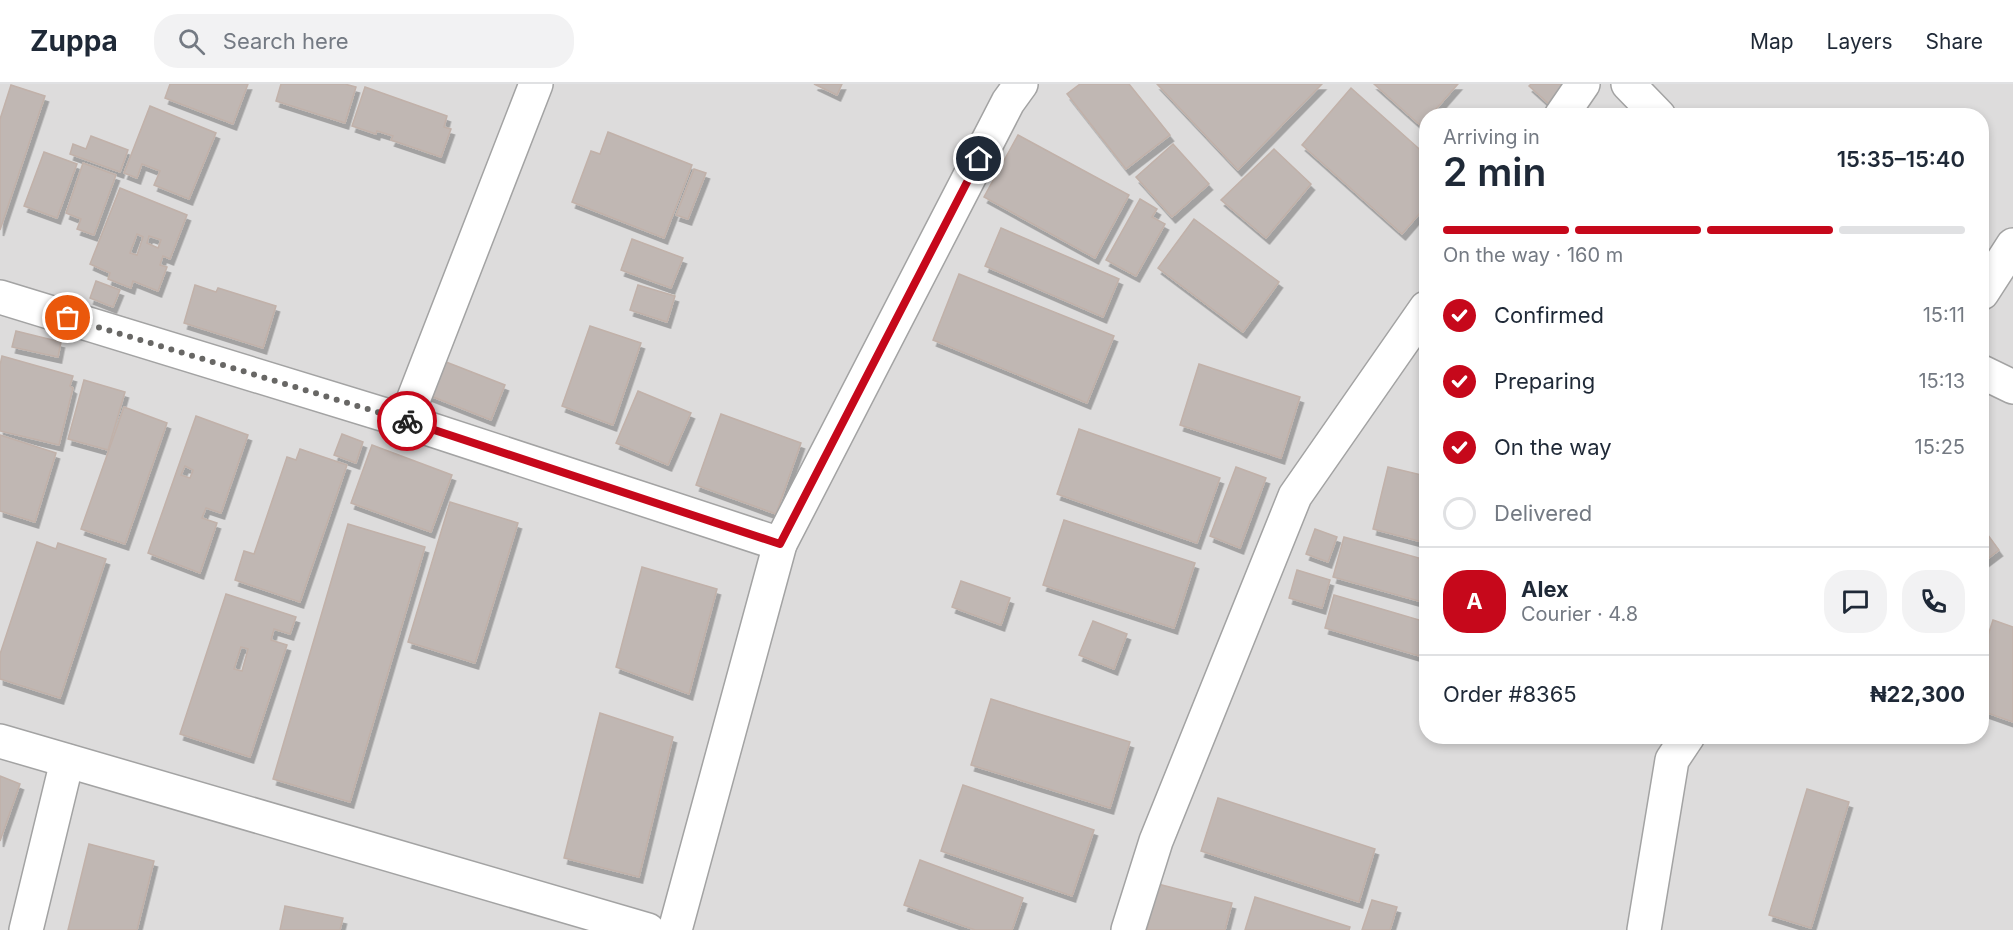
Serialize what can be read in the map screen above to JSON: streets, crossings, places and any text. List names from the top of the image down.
{
  "page": {
    "header": "Zuppa",
    "search": "Search here",
    "nav": ["Map", "Layers", "Share"],
    "heading": ["2 min", "Arriving in", "15:35–15:40"],
    "panel": [
      "Alex",
      "Courier · 4.8",
      "Order #8365",
      "₦22,300"
    ],
    "bar": "On the way · 160 m",
    "list": [
      ["Confirmed", "15:11"],
      ["Preparing", "15:13"],
      ["On the way", "15:25"],
      "Delivered"
    ],
    "round": "A"
  }
}
